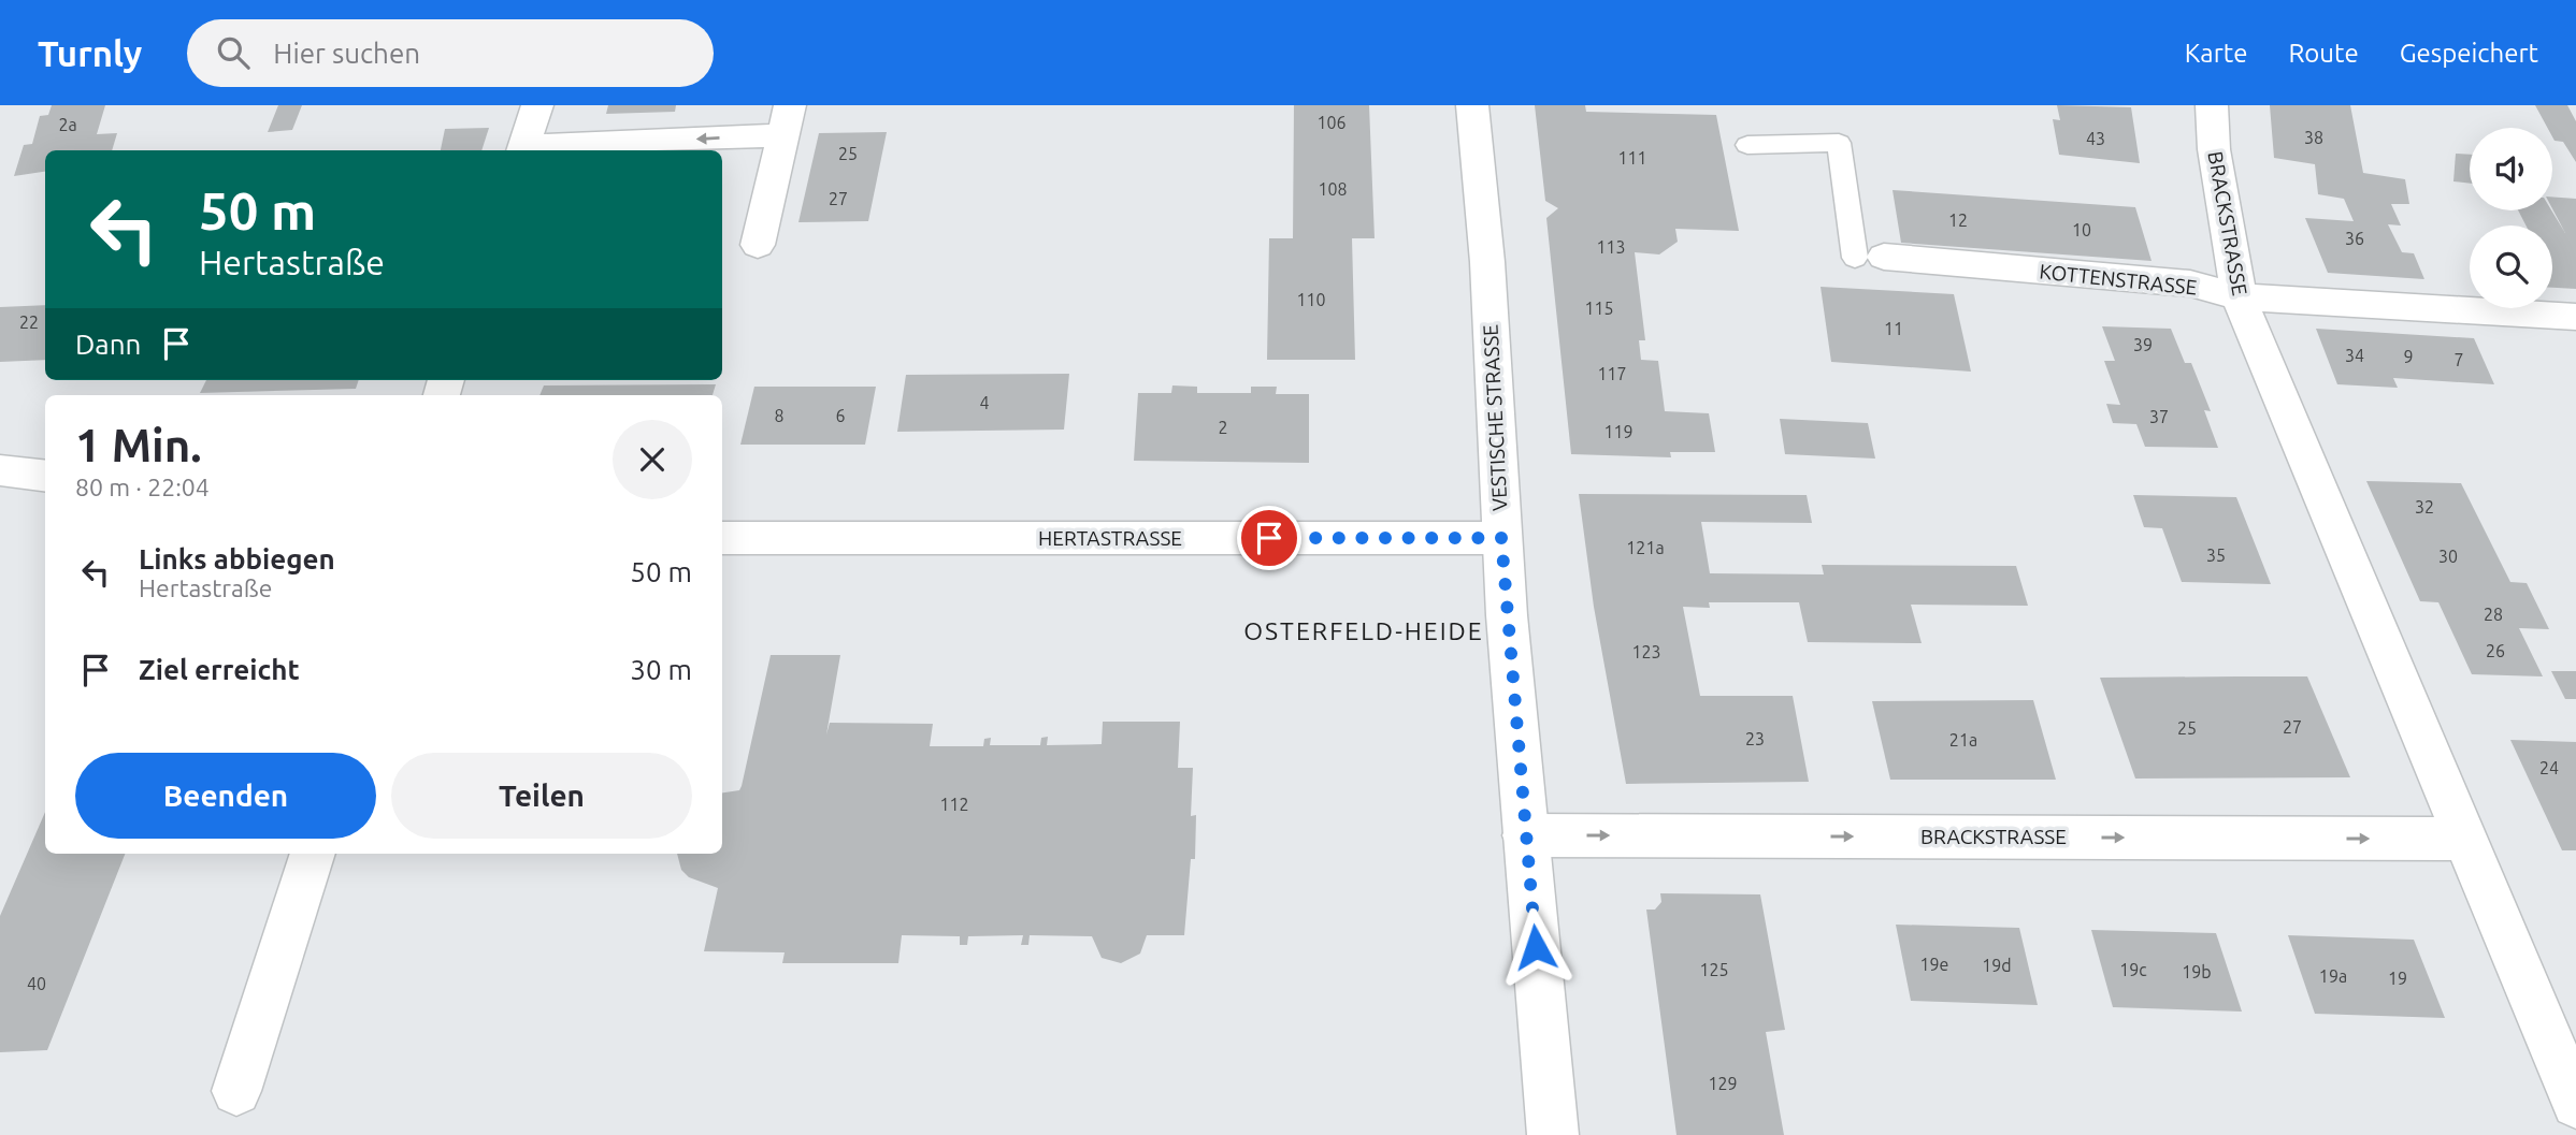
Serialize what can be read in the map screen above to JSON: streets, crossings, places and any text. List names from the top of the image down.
{
  "streets": {
    "street": [
      "BRACKSTRASSE",
      "KOTTENSTRASSE",
      "VESTISCHE STRASSE",
      "HERTASTRASSE"
    ]
  },
  "crossings": [
    ["BRACKSTRASSE", "KOTTENSTRASSE"],
    ["BRACKSTRASSE", "VESTISCHE STRASSE"],
    ["VESTISCHE STRASSE", "HERTASTRASSE"]
  ],
  "one_way": ["BRACKSTRASSE"],
  "districts": ["OSTERFELD-HEIDE"],
  "house_numbers": [
    "106",
    "2a",
    "38",
    "43",
    "25",
    "111",
    "108",
    "27",
    "12",
    "10",
    "36",
    "113",
    "110",
    "115",
    "22",
    "11",
    "39",
    "34",
    "9",
    "7",
    "117",
    "4",
    "8",
    "6",
    "37",
    "2",
    "119",
    "32",
    "121a",
    "35",
    "30",
    "28",
    "26",
    "123",
    "27",
    "25",
    "23",
    "21a",
    "24",
    "112",
    "19e",
    "19d",
    "125",
    "19c",
    "19b",
    "19a",
    "19",
    "40",
    "129"
  ],
  "page": {
    "header": "Turnly",
    "search": "Hier suchen",
    "nav": ["Karte", "Route", "Gespeichert"],
    "turn": ["50 m", "Hertastraße"],
    "then": "Dann",
    "heading": ["1 Min.", "80 m · 22:04"],
    "list": [
      {
        "name": "Links abbiegen",
        "note": "Hertastraße",
        "value": "50 m"
      },
      {
        "name": "Ziel erreicht",
        "value": "30 m"
      }
    ],
    "buttons": ["Beenden", "Teilen"]
  }
}
